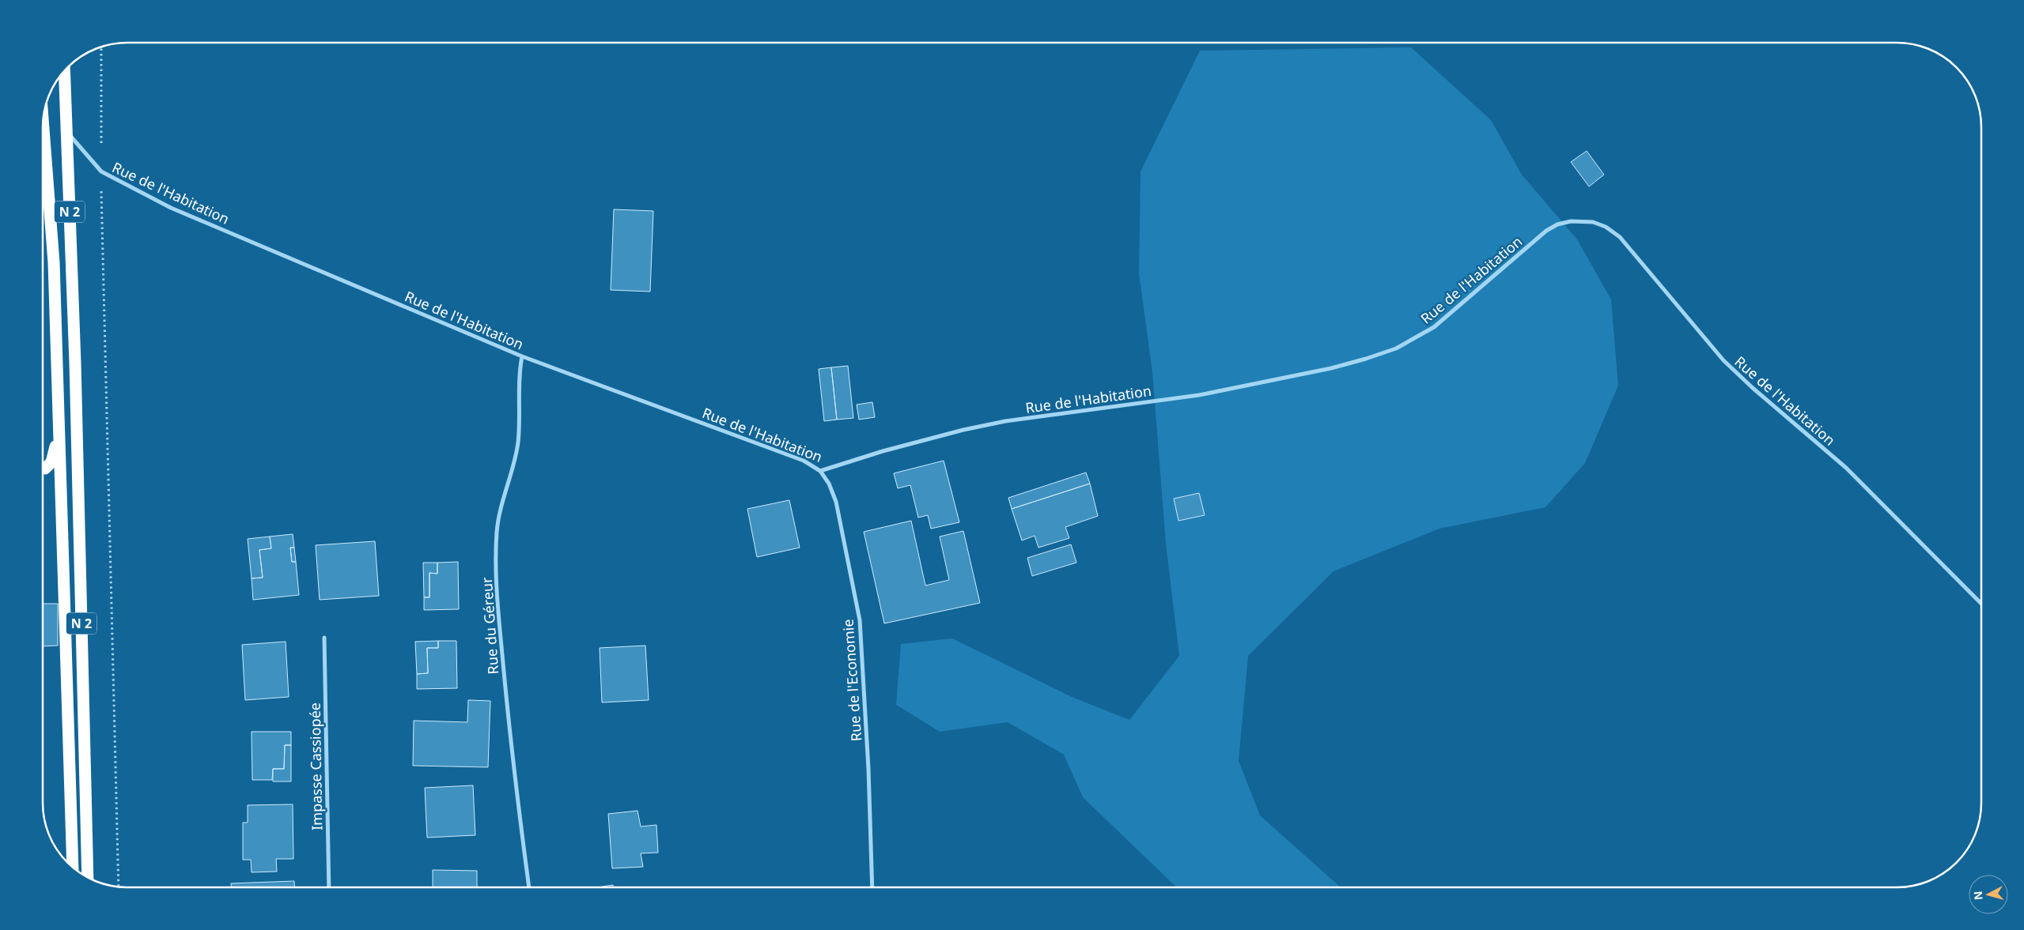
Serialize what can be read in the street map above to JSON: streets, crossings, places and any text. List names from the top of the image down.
{
  "streets": {
    "highway": ["N 2"],
    "street": [
      "Rue de l'Habitation",
      "Rue du Géreur",
      "Rue de l'Economie",
      "Impasse Cassiopée"
    ]
  },
  "crossings": [
    ["Rue de l'Habitation", "N 2"],
    ["Rue de l'Habitation", "Rue du Géreur"],
    ["Rue de l'Habitation", "Rue de l'Economie"]
  ],
  "north": "left"
}
